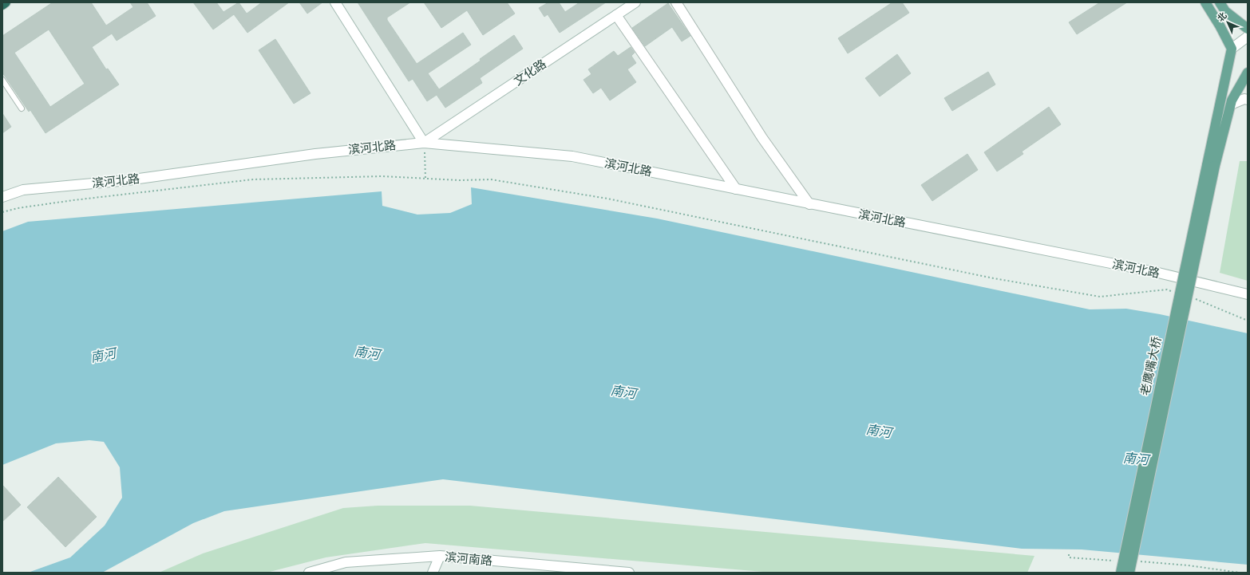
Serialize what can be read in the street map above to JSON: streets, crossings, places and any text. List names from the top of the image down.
{
  "streets": {
    "main road": ["老鹰嘴大桥"],
    "street": ["文化路", "滨河北路", "滨河南路"]
  },
  "crossings": [
    ["文化路", "滨河北路"]
  ],
  "water": ["南河"],
  "north": "top left"
}
